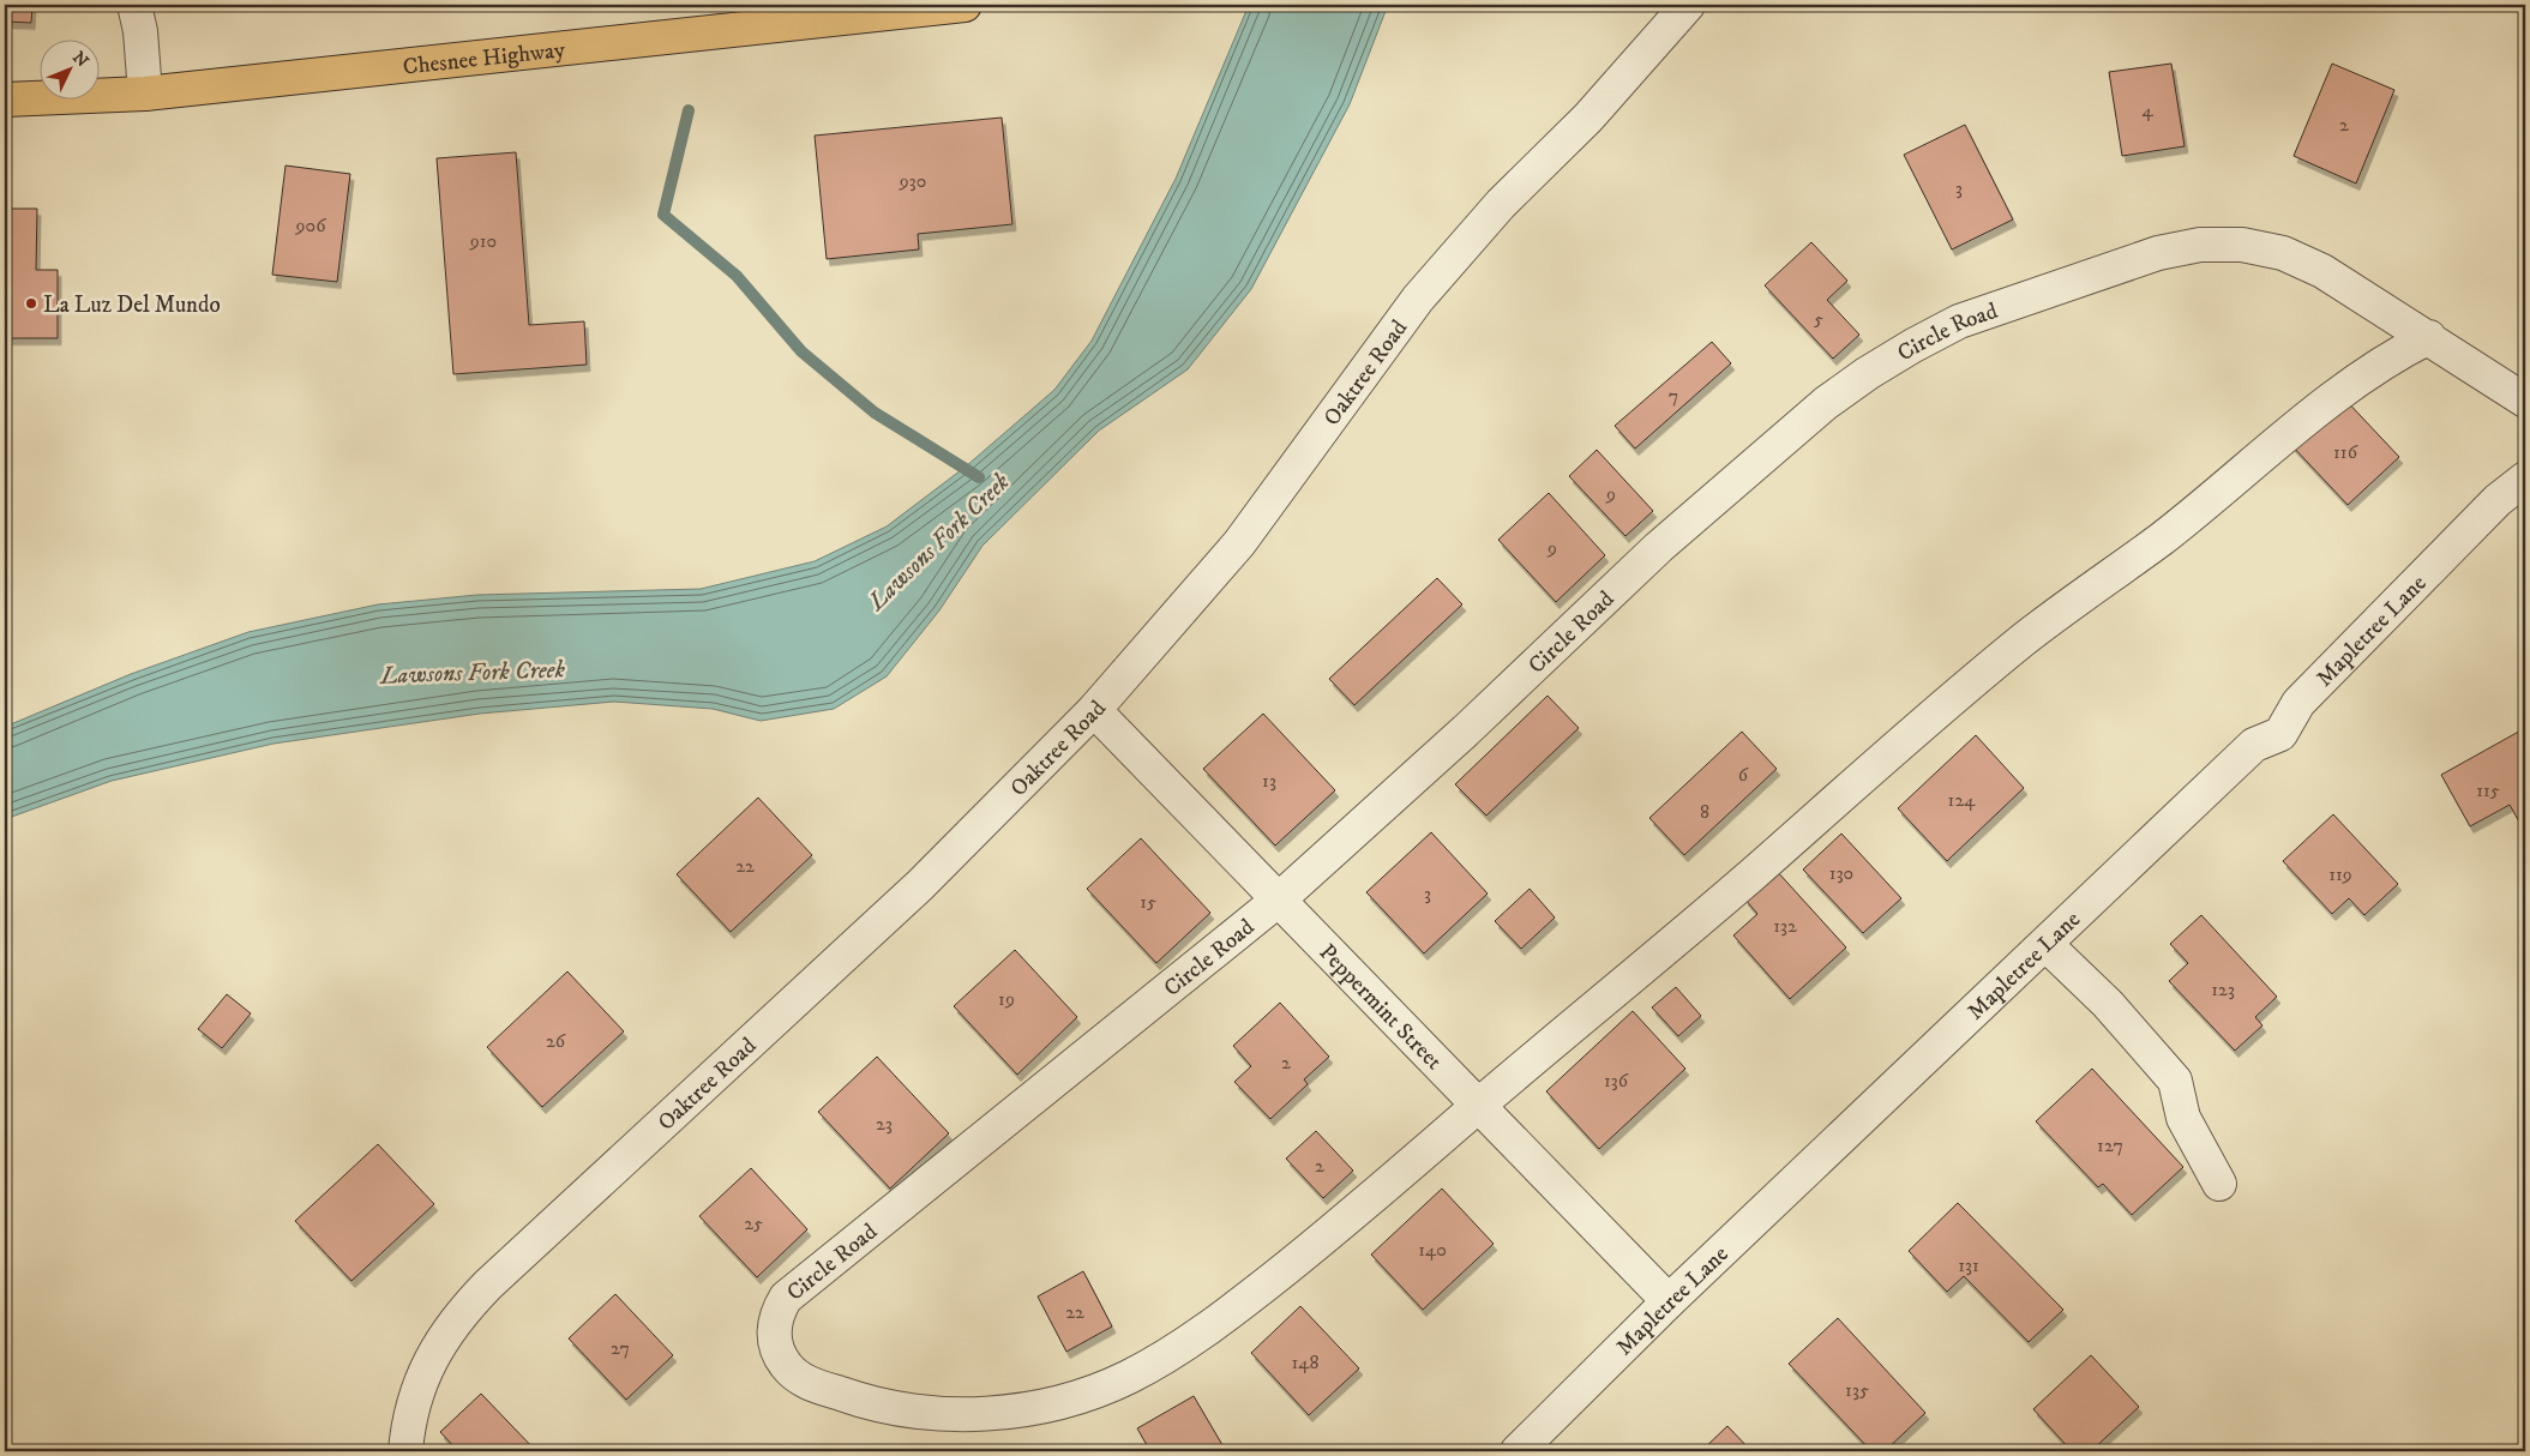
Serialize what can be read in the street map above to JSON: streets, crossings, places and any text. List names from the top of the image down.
{
  "streets": {
    "main road": ["Chesnee Highway"],
    "street": [
      "Circle Road",
      "Oaktree Road",
      "Mapletree Lane",
      "Peppermint Street"
    ]
  },
  "crossings": [
    ["Circle Road", "Peppermint Street"],
    ["Oaktree Road", "Peppermint Street"],
    ["Mapletree Lane", "Peppermint Street"]
  ],
  "water": ["Lawsons Fork Creek"],
  "places": ["La Luz Del Mundo"],
  "house_numbers": [
    "4",
    "2",
    "930",
    "3",
    "906",
    "910",
    "5",
    "7",
    "116",
    "9",
    "9",
    "6",
    "13",
    "115",
    "124",
    "8",
    "22",
    "130",
    "119",
    "3",
    "15",
    "132",
    "123",
    "19",
    "26",
    "2",
    "136",
    "23",
    "127",
    "2",
    "25",
    "140",
    "131",
    "22",
    "27",
    "148",
    "135"
  ],
  "north": "top right"
}
